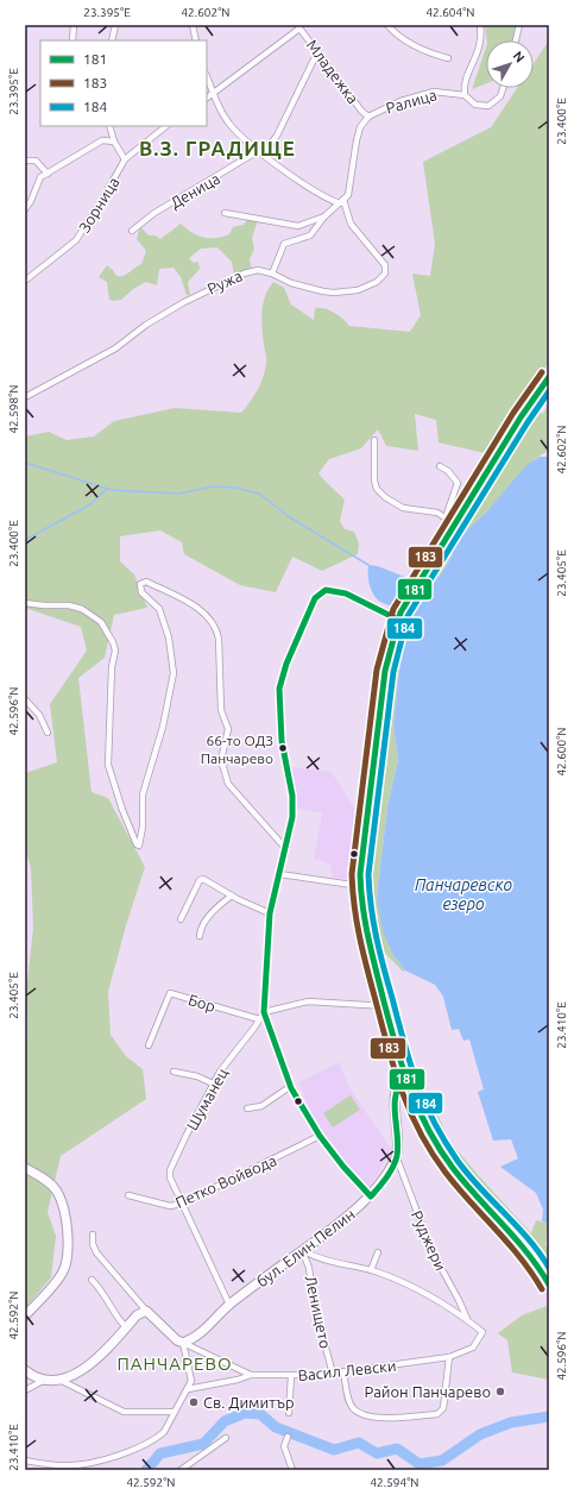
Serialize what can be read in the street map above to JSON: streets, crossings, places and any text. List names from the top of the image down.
{
  "streets": {
    "main road": ["бул. Елин Пелин", "Васил Левски"],
    "street": [
      "Младежка",
      "Ралица",
      "Деница",
      "Зорница",
      "Ружа",
      "Бор",
      "Шуманец",
      "Петко Войвода",
      "Руджери",
      "Ленището"
    ]
  },
  "crossings": [
    ["Младежка", "Ралица"],
    ["Младежка", "Деница"],
    ["Ралица", "Ружа"],
    ["Бор", "Шуманец"],
    ["Шуманец", "Петко Войвода"],
    ["Шуманец", "бул. Елин Пелин"],
    ["Руджери", "бул. Елин Пелин"],
    ["Руджери", "Васил Левски"],
    ["бул. Елин Пелин", "Ленището"],
    ["бул. Елин Пелин", "Васил Левски"],
    ["Ленището", "Васил Левски"]
  ],
  "districts": ["В.З. ГРАДИЩЕ", "ПАНЧАРЕВО"],
  "water": ["Панчаревско езеро"],
  "places": ["66-то ОДЗ Панчарево", "Район Панчарево", "Св. Димитър"],
  "lines": ["transit line 183", "transit line 181", "transit line 184"],
  "legend": ["181", "183", "184"],
  "north": "top right",
  "coordinates": [
    "23.395°E",
    "42.602°N",
    "42.604°N",
    "23.400°E",
    "42.598°N",
    "23.405°E",
    "42.596°N",
    "42.600°N",
    "23.410°E",
    "42.592°N",
    "42.594°N"
  ]
}
